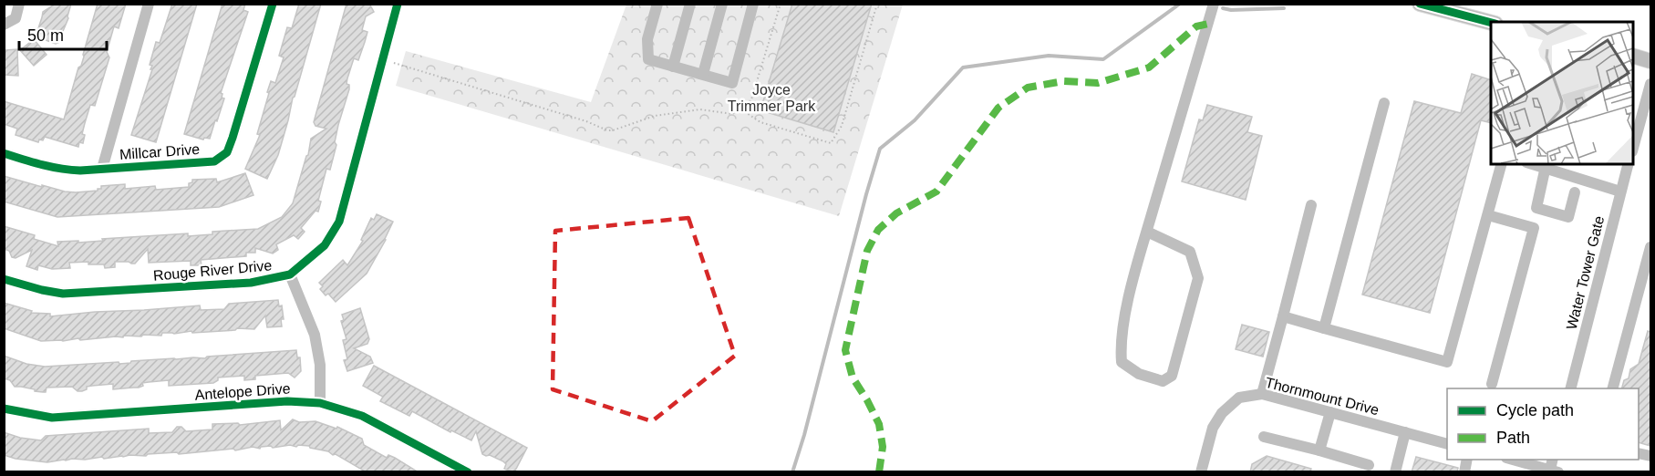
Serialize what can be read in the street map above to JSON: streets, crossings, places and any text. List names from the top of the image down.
{
  "streets": {
    "street": [
      "Millcar Drive",
      "Rouge River Drive",
      "Water Tower Gate",
      "Antelope Drive",
      "Thornmount Drive"
    ]
  },
  "parks": ["Joyce Trimmer Park"],
  "legend": ["Cycle path", "Path"],
  "scale_bar": "50 m"
}
